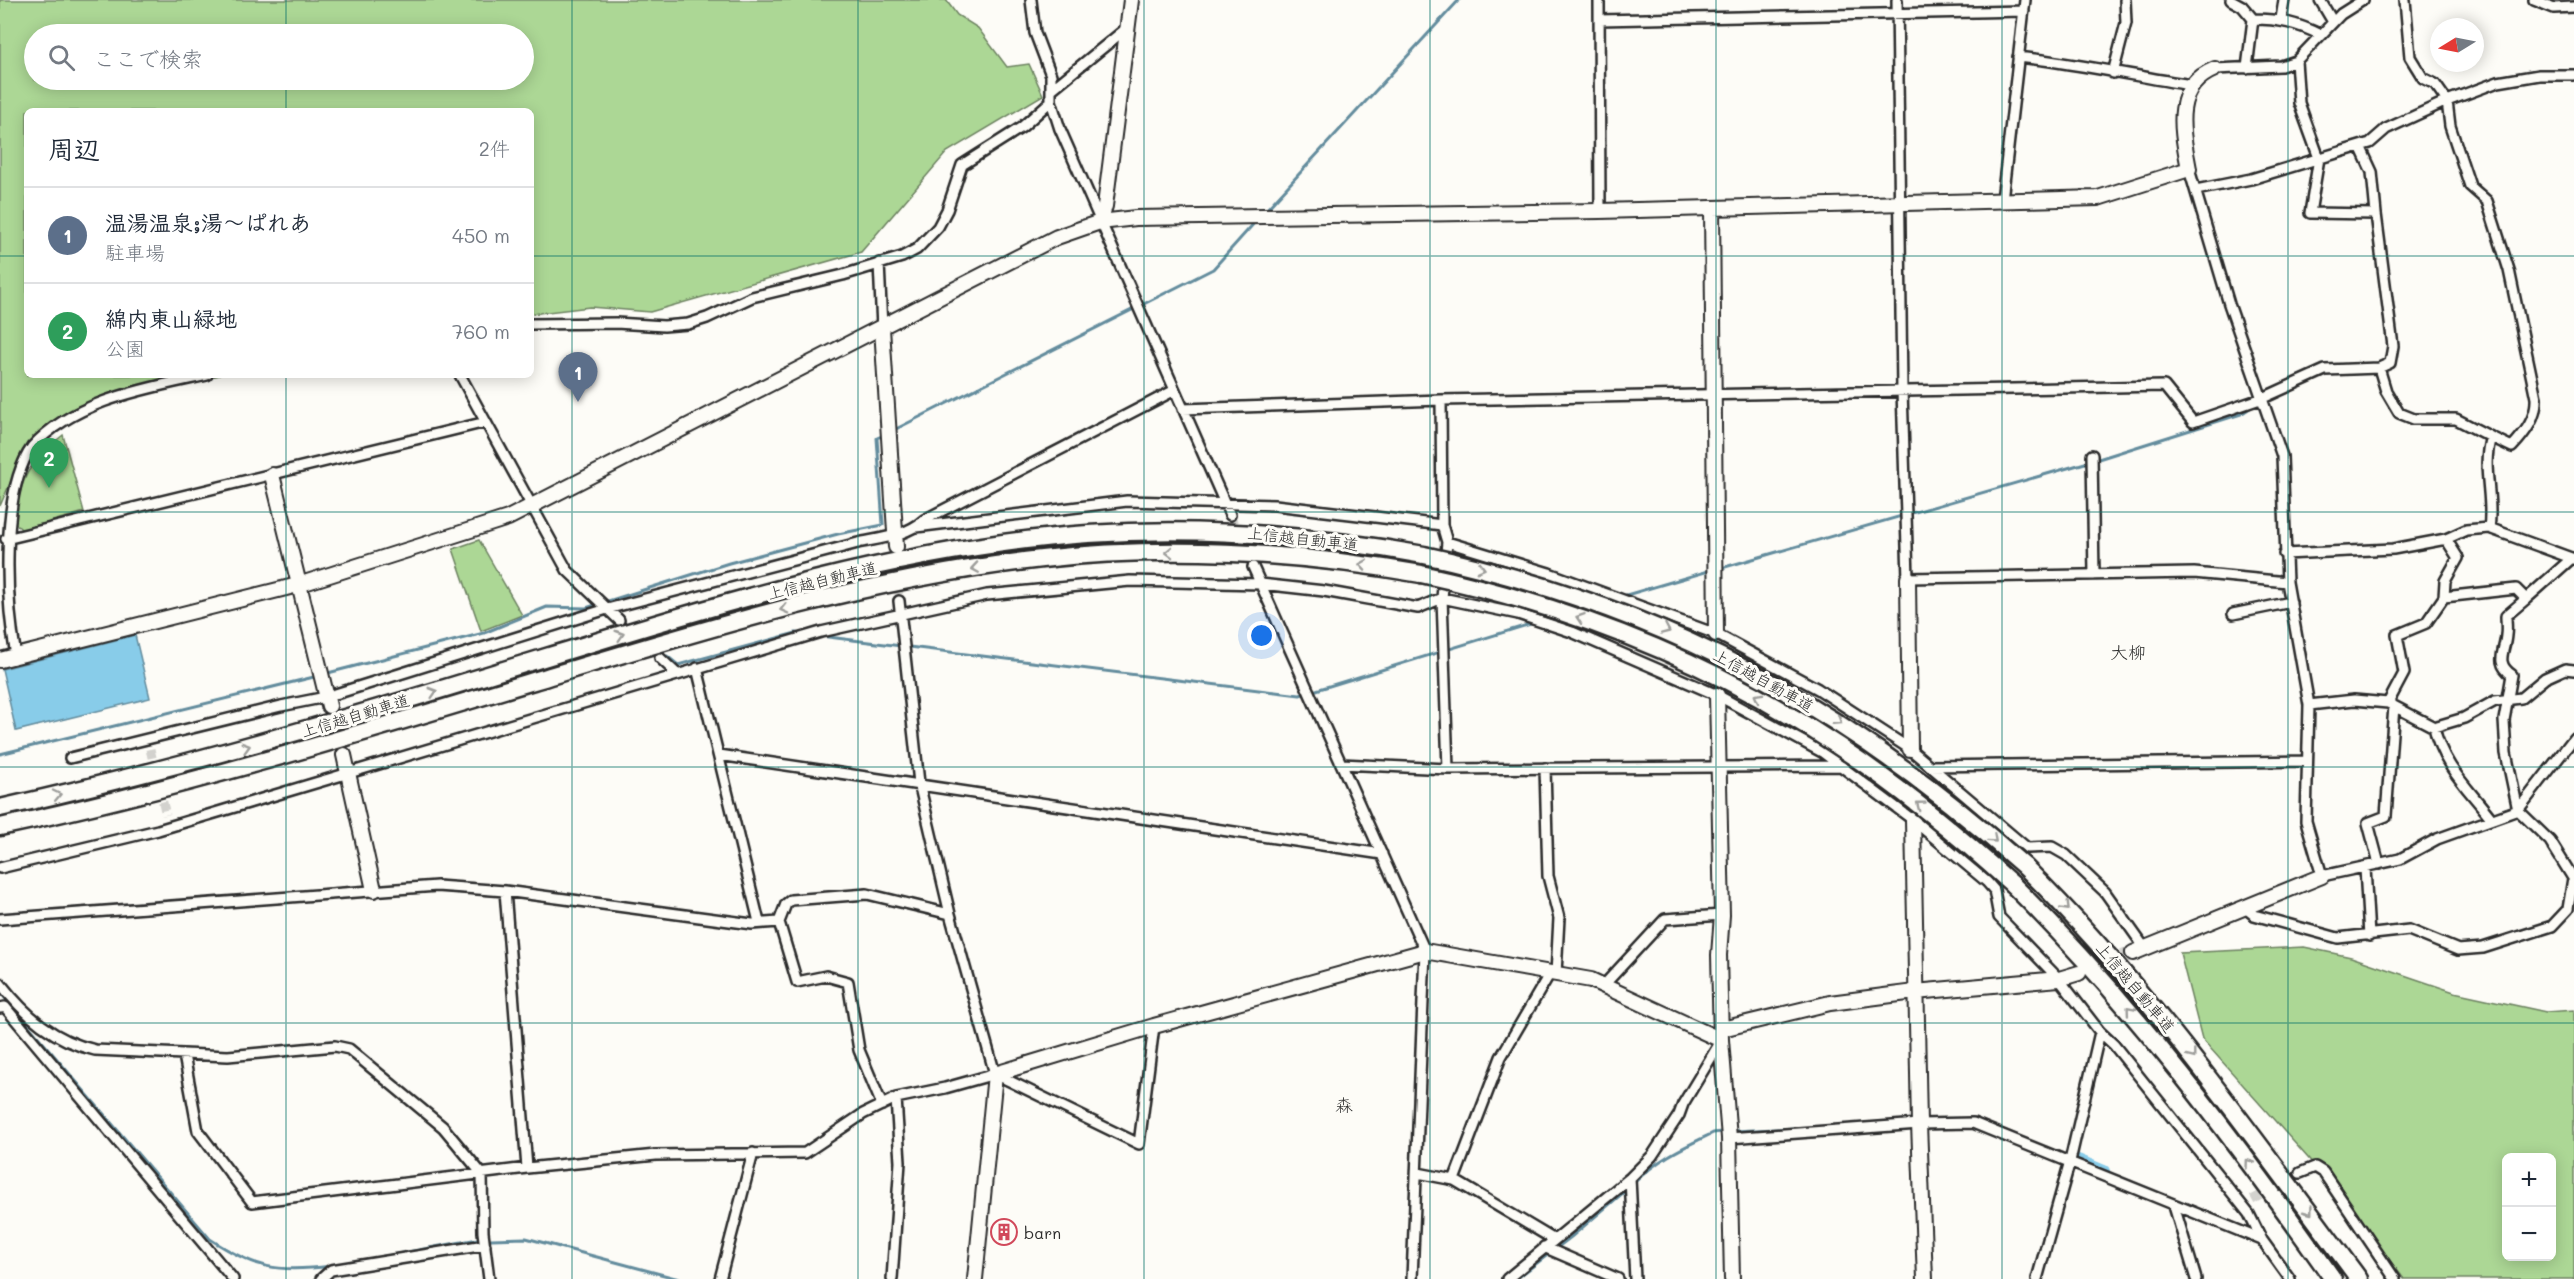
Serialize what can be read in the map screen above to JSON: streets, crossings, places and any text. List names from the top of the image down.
{
  "streets": {
    "highway": ["上信越自動車道"]
  },
  "districts": ["大柳", "森"],
  "places": {
    "building": ["barn"]
  },
  "north": "left",
  "page": {
    "search": "ここで検索",
    "heading": ["周辺", "2件"],
    "list": [
      {
        "mark": "1",
        "name": "温湯温泉;湯〜ぱれあ",
        "note": "駐車場",
        "value": "450 m"
      },
      {
        "mark": "2",
        "name": "綿内東山緑地",
        "note": "公園",
        "value": "760 m"
      }
    ],
    "pins": ["1", "2"],
    "map_buttons": ["+", "−"]
  }
}
